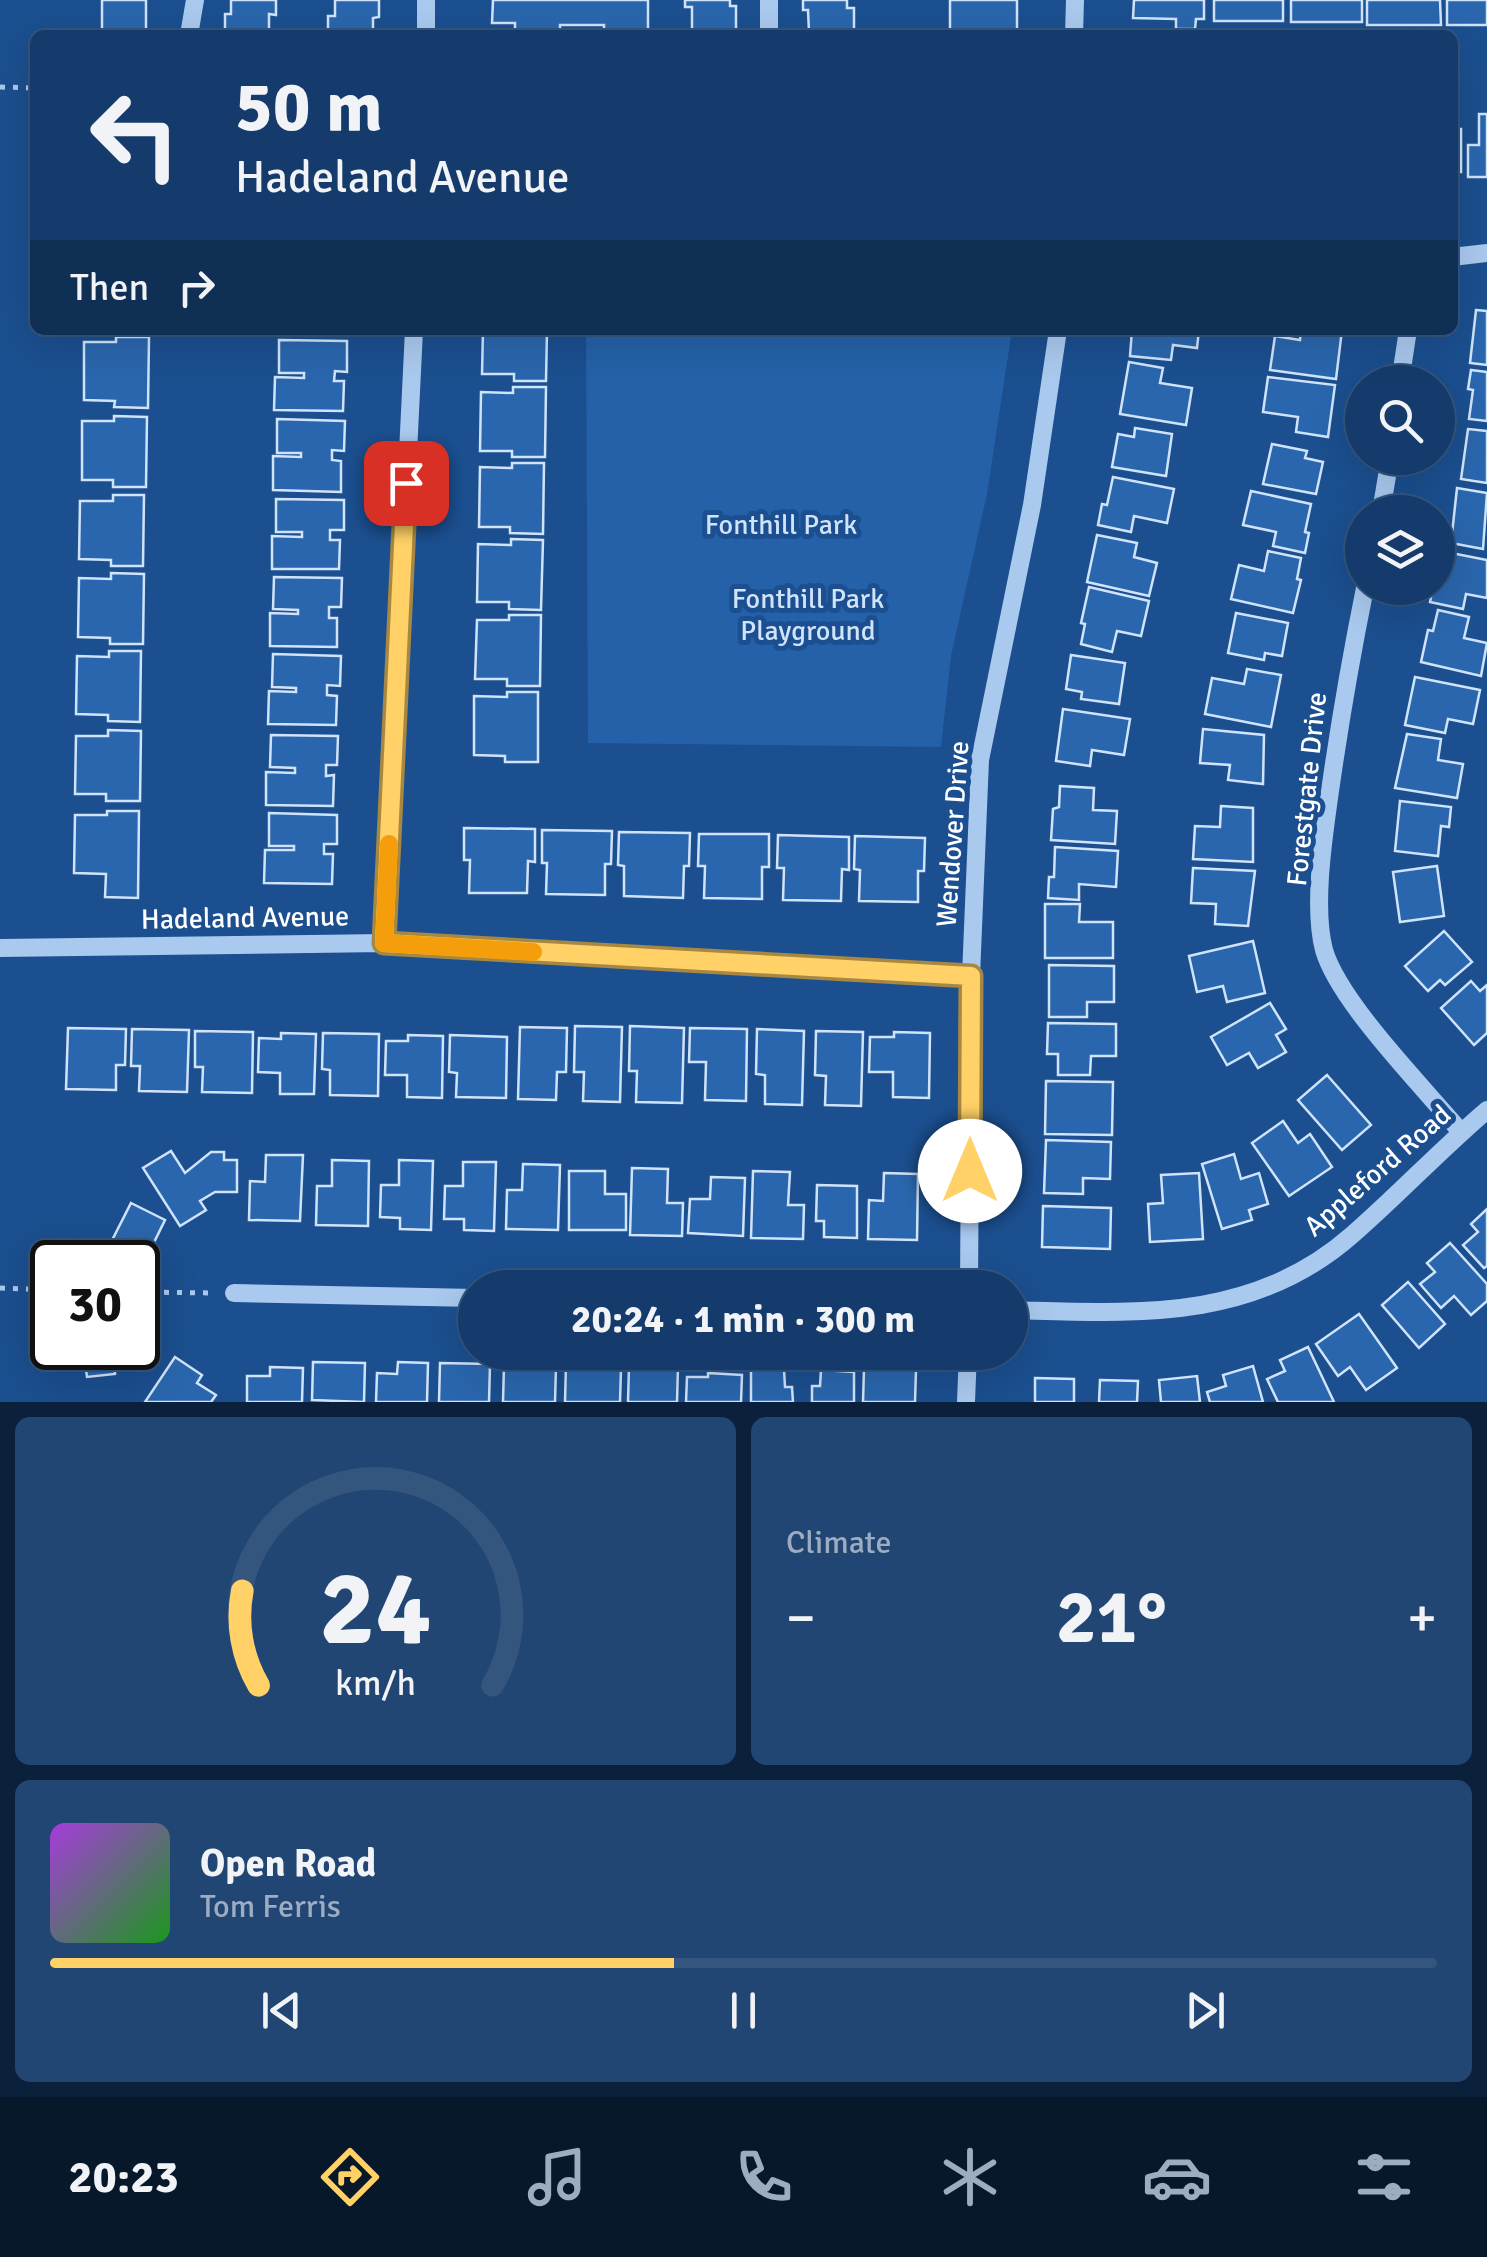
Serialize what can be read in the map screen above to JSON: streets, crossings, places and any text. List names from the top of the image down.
{
  "streets": {
    "street": [
      "Forestgate Drive",
      "Wendover Drive",
      "Hadeland Avenue",
      "Appleford Road"
    ]
  },
  "crossings": [
    ["Forestgate Drive", "Appleford Road"],
    ["Wendover Drive", "Hadeland Avenue"]
  ],
  "parks": ["Fonthill Park", "Fonthill Park Playground"],
  "page": {
    "turn": ["50 m", "Hadeland Avenue"],
    "then": "Then",
    "limit": "30",
    "trip": "20:24 · 1 min · 300 m",
    "tile": "Climate",
    "heat": ["−", "21°", "+"],
    "song": ["Open Road", "Tom Ferris"],
    "tabs": "20:23",
    "gauge": ["24", "km/h"]
  }
}
